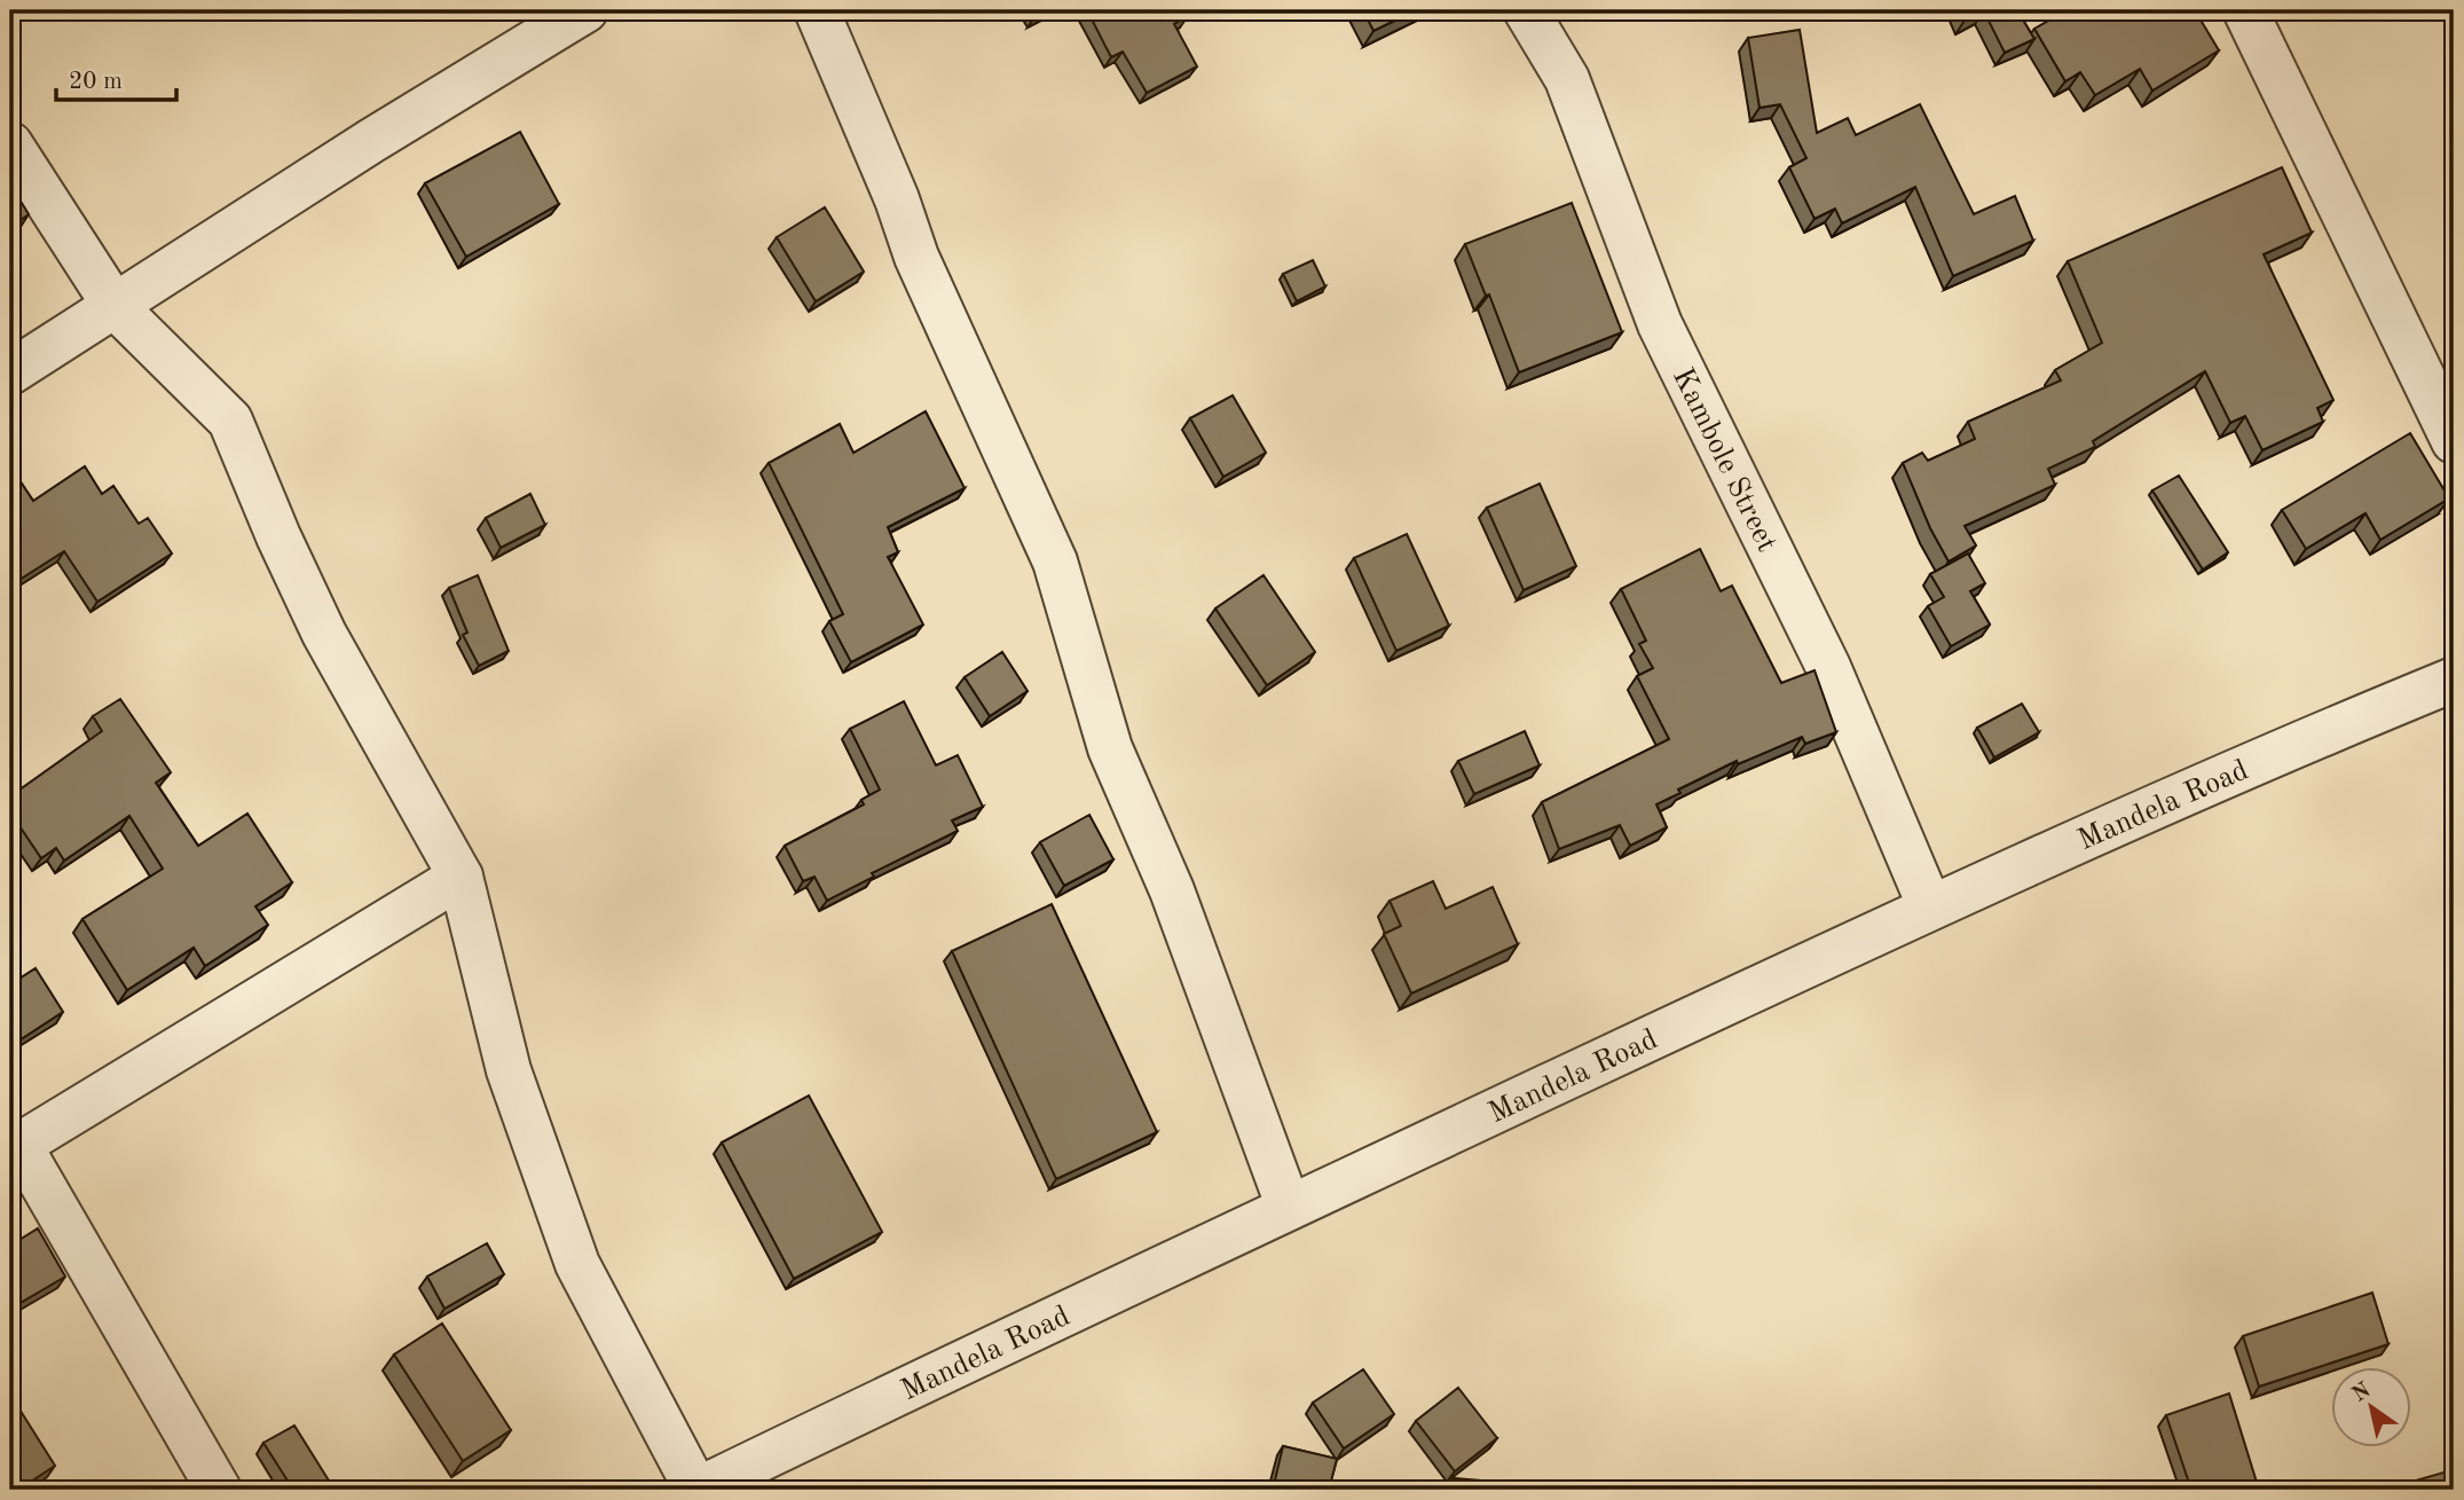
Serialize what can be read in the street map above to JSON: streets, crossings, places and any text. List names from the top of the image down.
{
  "streets": {
    "street": ["Kambole Street", "Mandela Road"]
  },
  "crossings": [
    ["Kambole Street", "Mandela Road"]
  ],
  "scale_bar": "20 m",
  "north": "top left"
}
